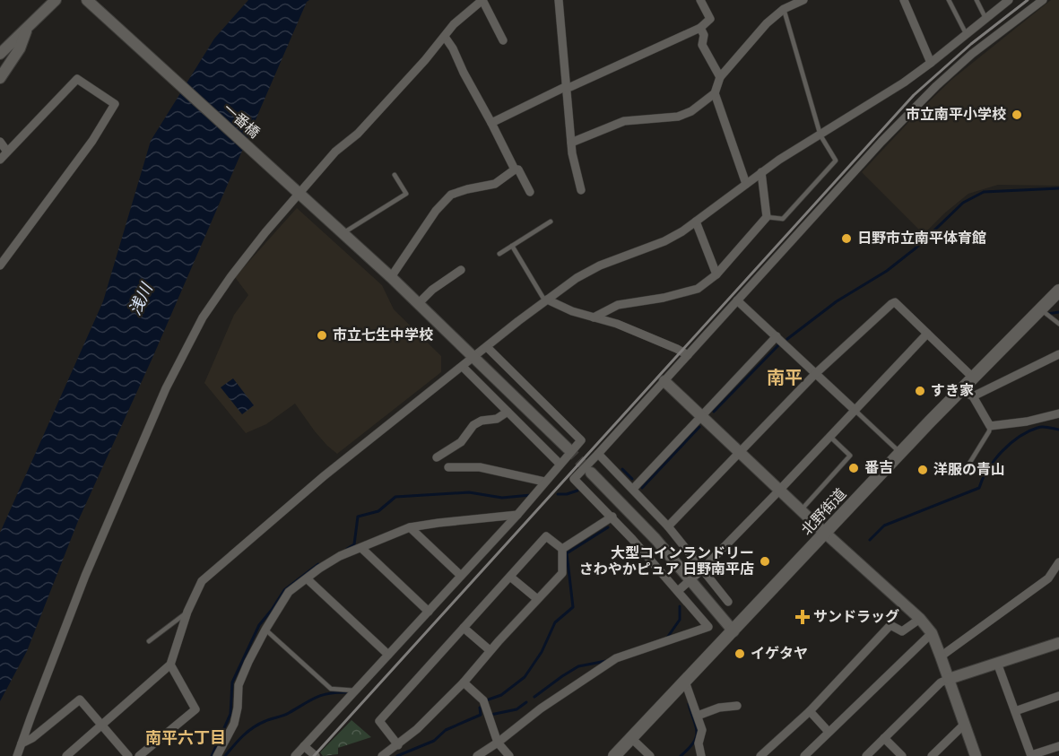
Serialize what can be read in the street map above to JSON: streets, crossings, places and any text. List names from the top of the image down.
{
  "streets": {
    "main road": ["北野街道"],
    "street": ["一番橋"]
  },
  "districts": ["南平", "南平六丁目"],
  "water": ["浅川"],
  "places": {
    "other": [
      "市立南平小学校",
      "日野市立南平体育館",
      "市立七生中学校",
      "すき家",
      "番吉",
      "洋服の青山",
      "大型コインランドリー さわやかピュア 日野南平店",
      "イゲタヤ"
    ],
    "health": ["サンドラッグ"]
  }
}
